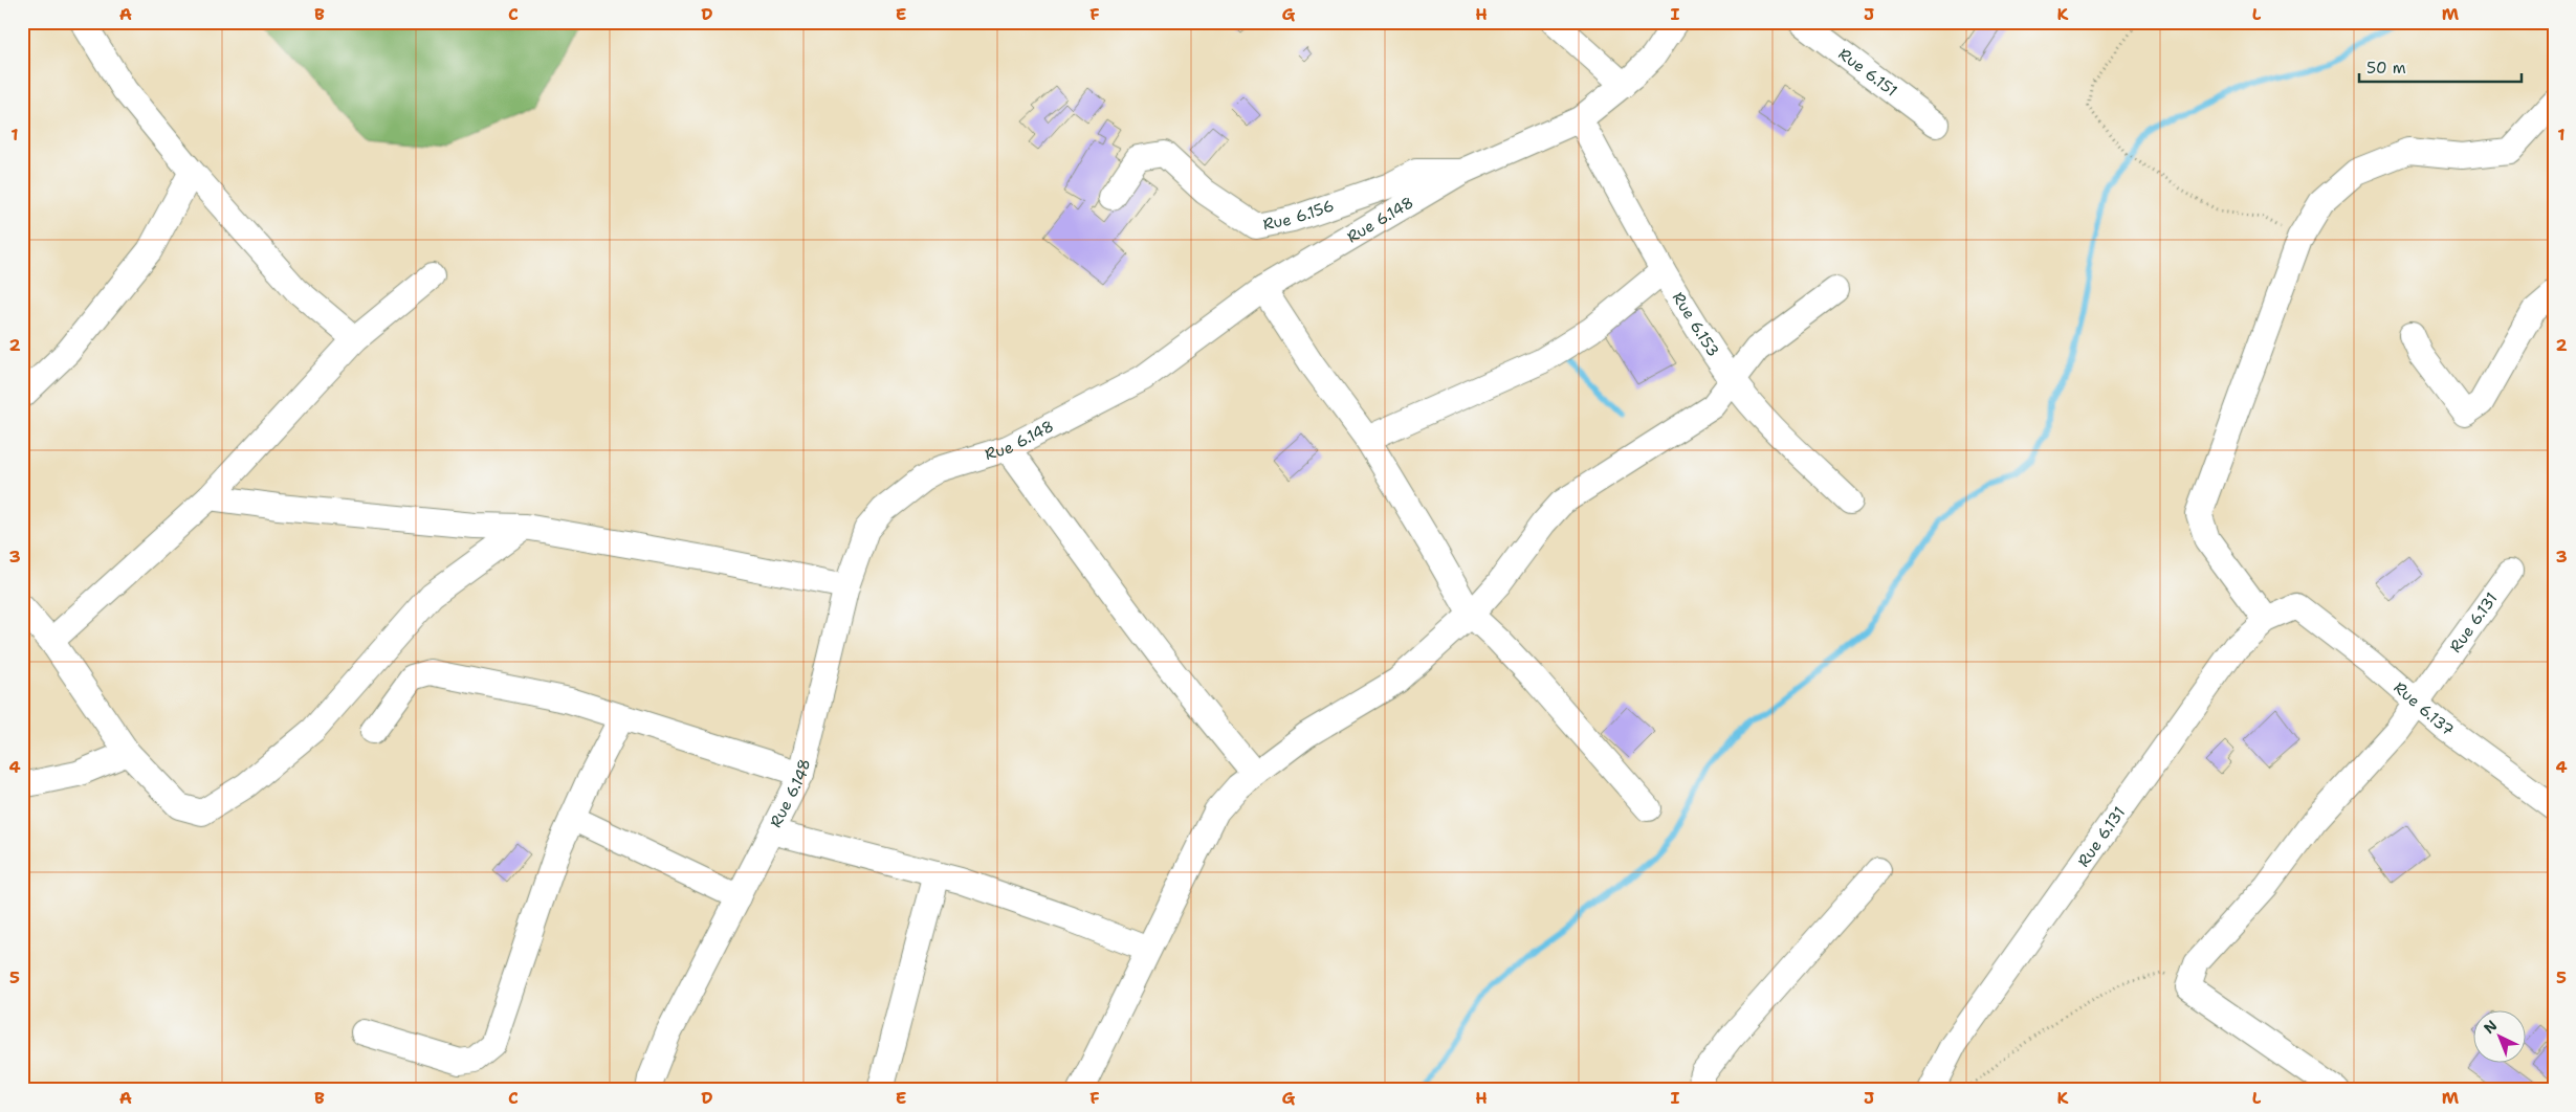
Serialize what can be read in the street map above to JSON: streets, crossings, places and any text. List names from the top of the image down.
{
  "streets": {
    "street": [
      "Rue 6.151",
      "Rue 6.156",
      "Rue 6.148",
      "Rue 6.153",
      "Rue 6.131",
      "Rue 6.137"
    ]
  },
  "crossings": [
    ["Rue 6.156", "Rue 6.148"],
    ["Rue 6.148", "Rue 6.153"],
    ["Rue 6.131", "Rue 6.137"]
  ],
  "scale_bar": "50 m",
  "north": "top left",
  "grid": {
    "columns": [
      "A",
      "B",
      "C",
      "D",
      "E",
      "F",
      "G",
      "H",
      "I",
      "J",
      "K",
      "L",
      "M"
    ],
    "rows": [
      "1",
      "2",
      "3",
      "4",
      "5"
    ]
  }
}
